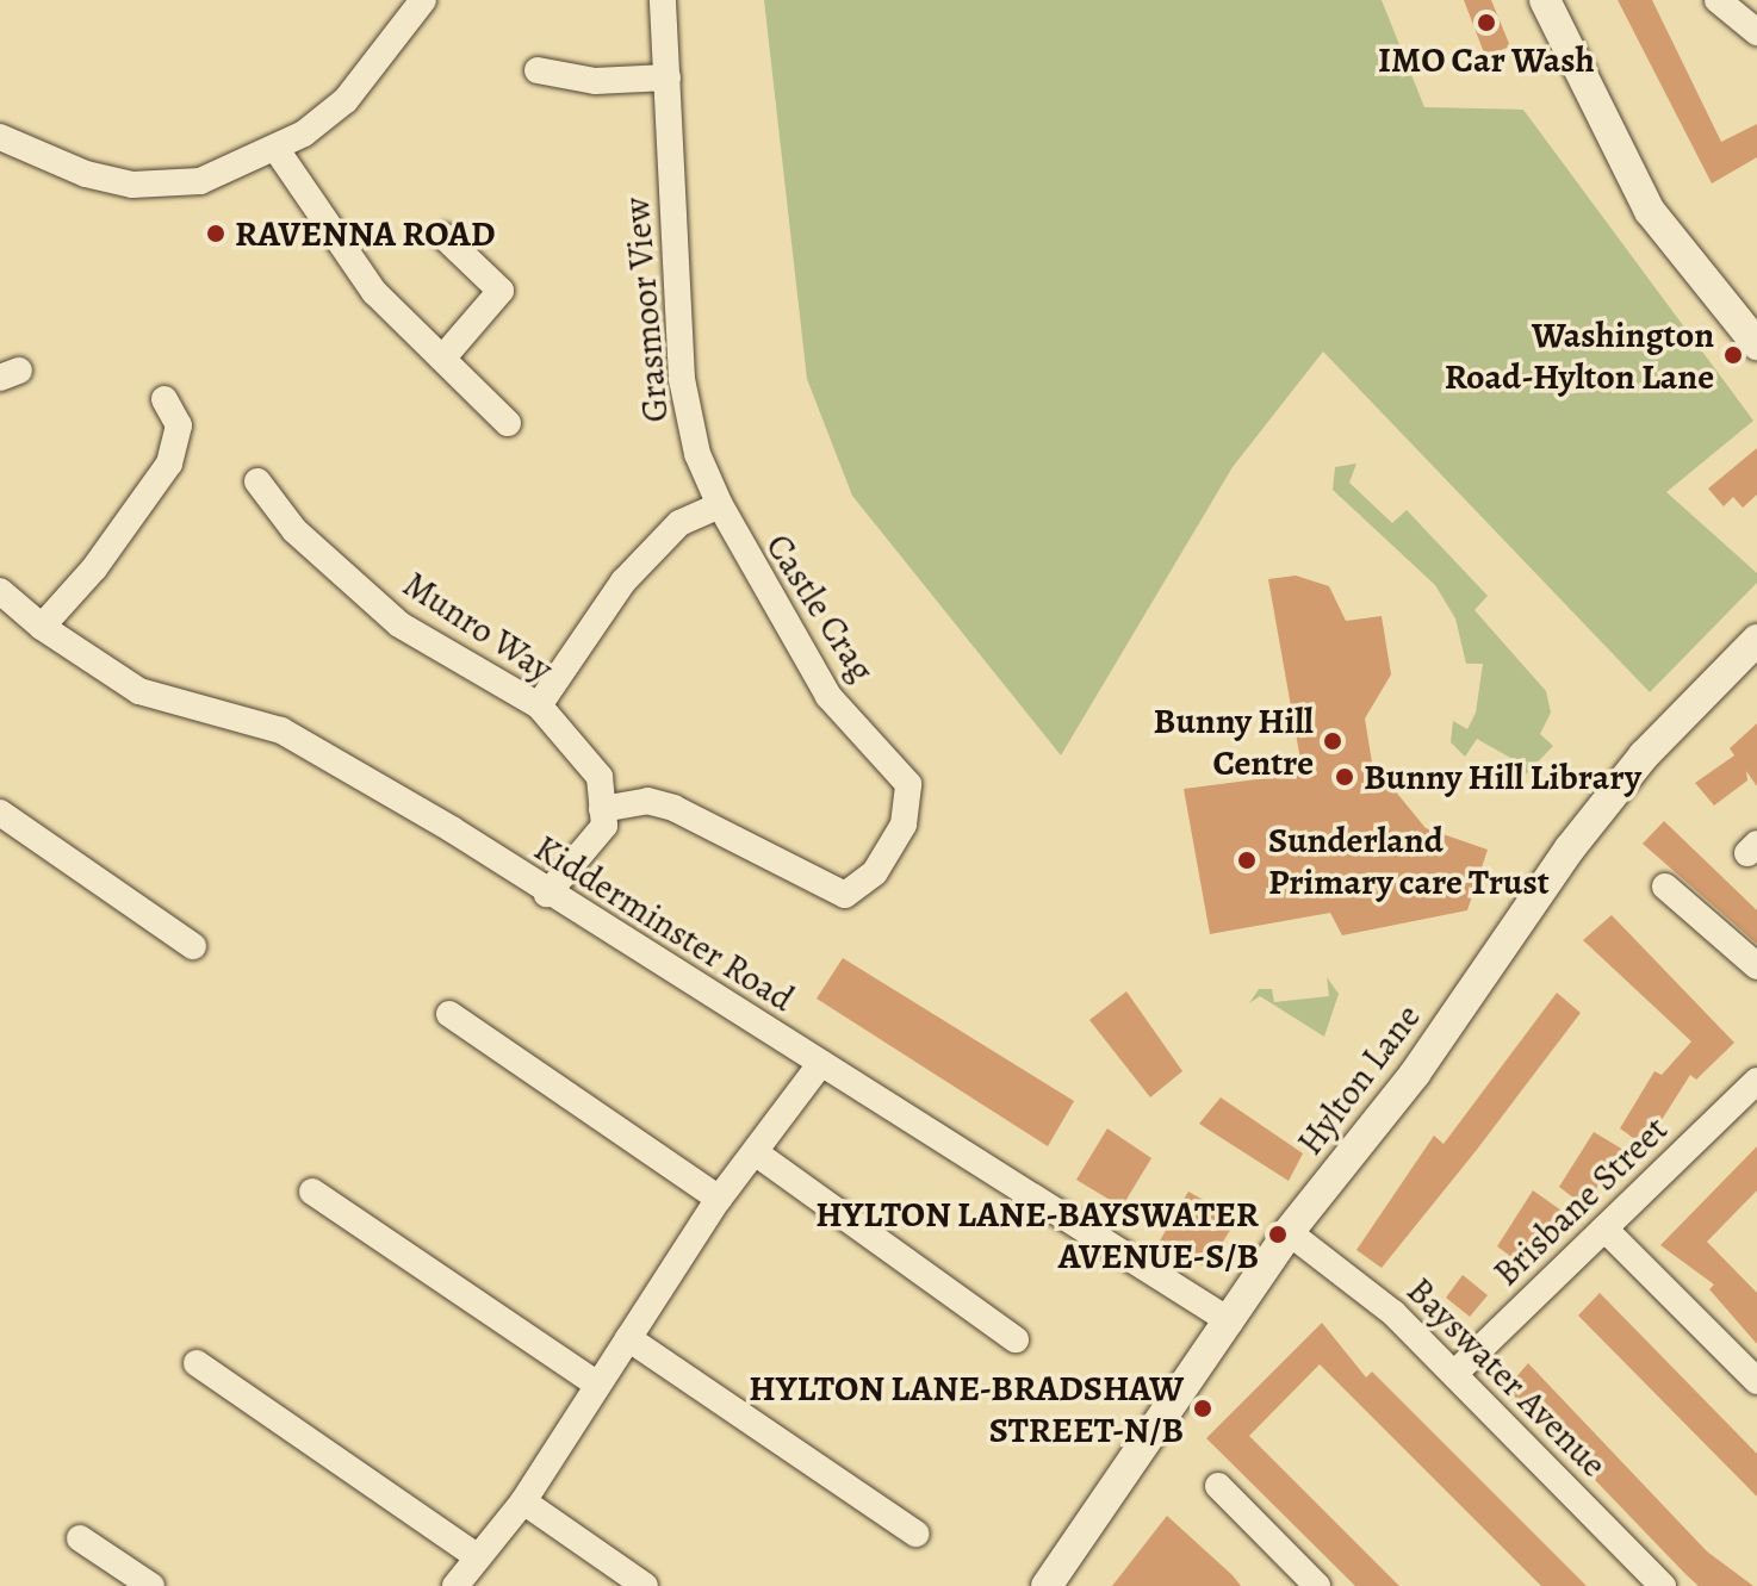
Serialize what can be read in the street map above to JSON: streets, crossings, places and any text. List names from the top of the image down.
{
  "streets": {
    "street": [
      "Grasmoor View",
      "Castle Crag",
      "Munro Way",
      "Kidderminster Road",
      "Hylton Lane",
      "Brisbane Street",
      "Bayswater Avenue"
    ]
  },
  "crossings": [
    ["Grasmoor View", "Castle Crag"],
    ["Castle Crag", "Munro Way"],
    ["Kidderminster Road", "Hylton Lane"],
    ["Hylton Lane", "Bayswater Avenue"],
    ["Brisbane Street", "Bayswater Avenue"]
  ],
  "places": [
    "IMO Car Wash",
    "RAVENNA ROAD",
    "Washington Road-Hylton Lane",
    "Bunny Hill Centre",
    "Bunny Hill Library",
    "Sunderland Primary care Trust",
    "HYLTON LANE-BAYSWATER AVENUE-S/B",
    "HYLTON LANE-BRADSHAW STREET-N/B"
  ]
}
